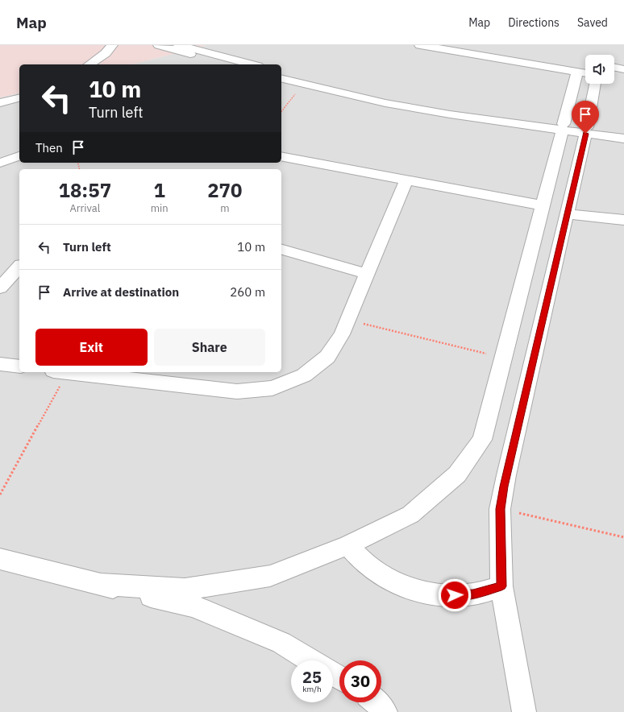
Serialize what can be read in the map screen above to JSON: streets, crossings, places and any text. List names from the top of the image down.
{
  "page": {
    "header": "Map",
    "nav": ["Map", "Directions", "Saved"],
    "turn": ["10 m", "Turn left"],
    "then": "Then",
    "eta": [
      "18:57",
      "Arrival",
      "1",
      "min",
      "270",
      "m"
    ],
    "list": [
      {
        "name": "Turn left",
        "value": "10 m"
      },
      {
        "name": "Arrive at destination",
        "value": "260 m"
      }
    ],
    "buttons": ["Exit", "Share"],
    "speed": "25 km/h",
    "limit": "30"
  }
}
